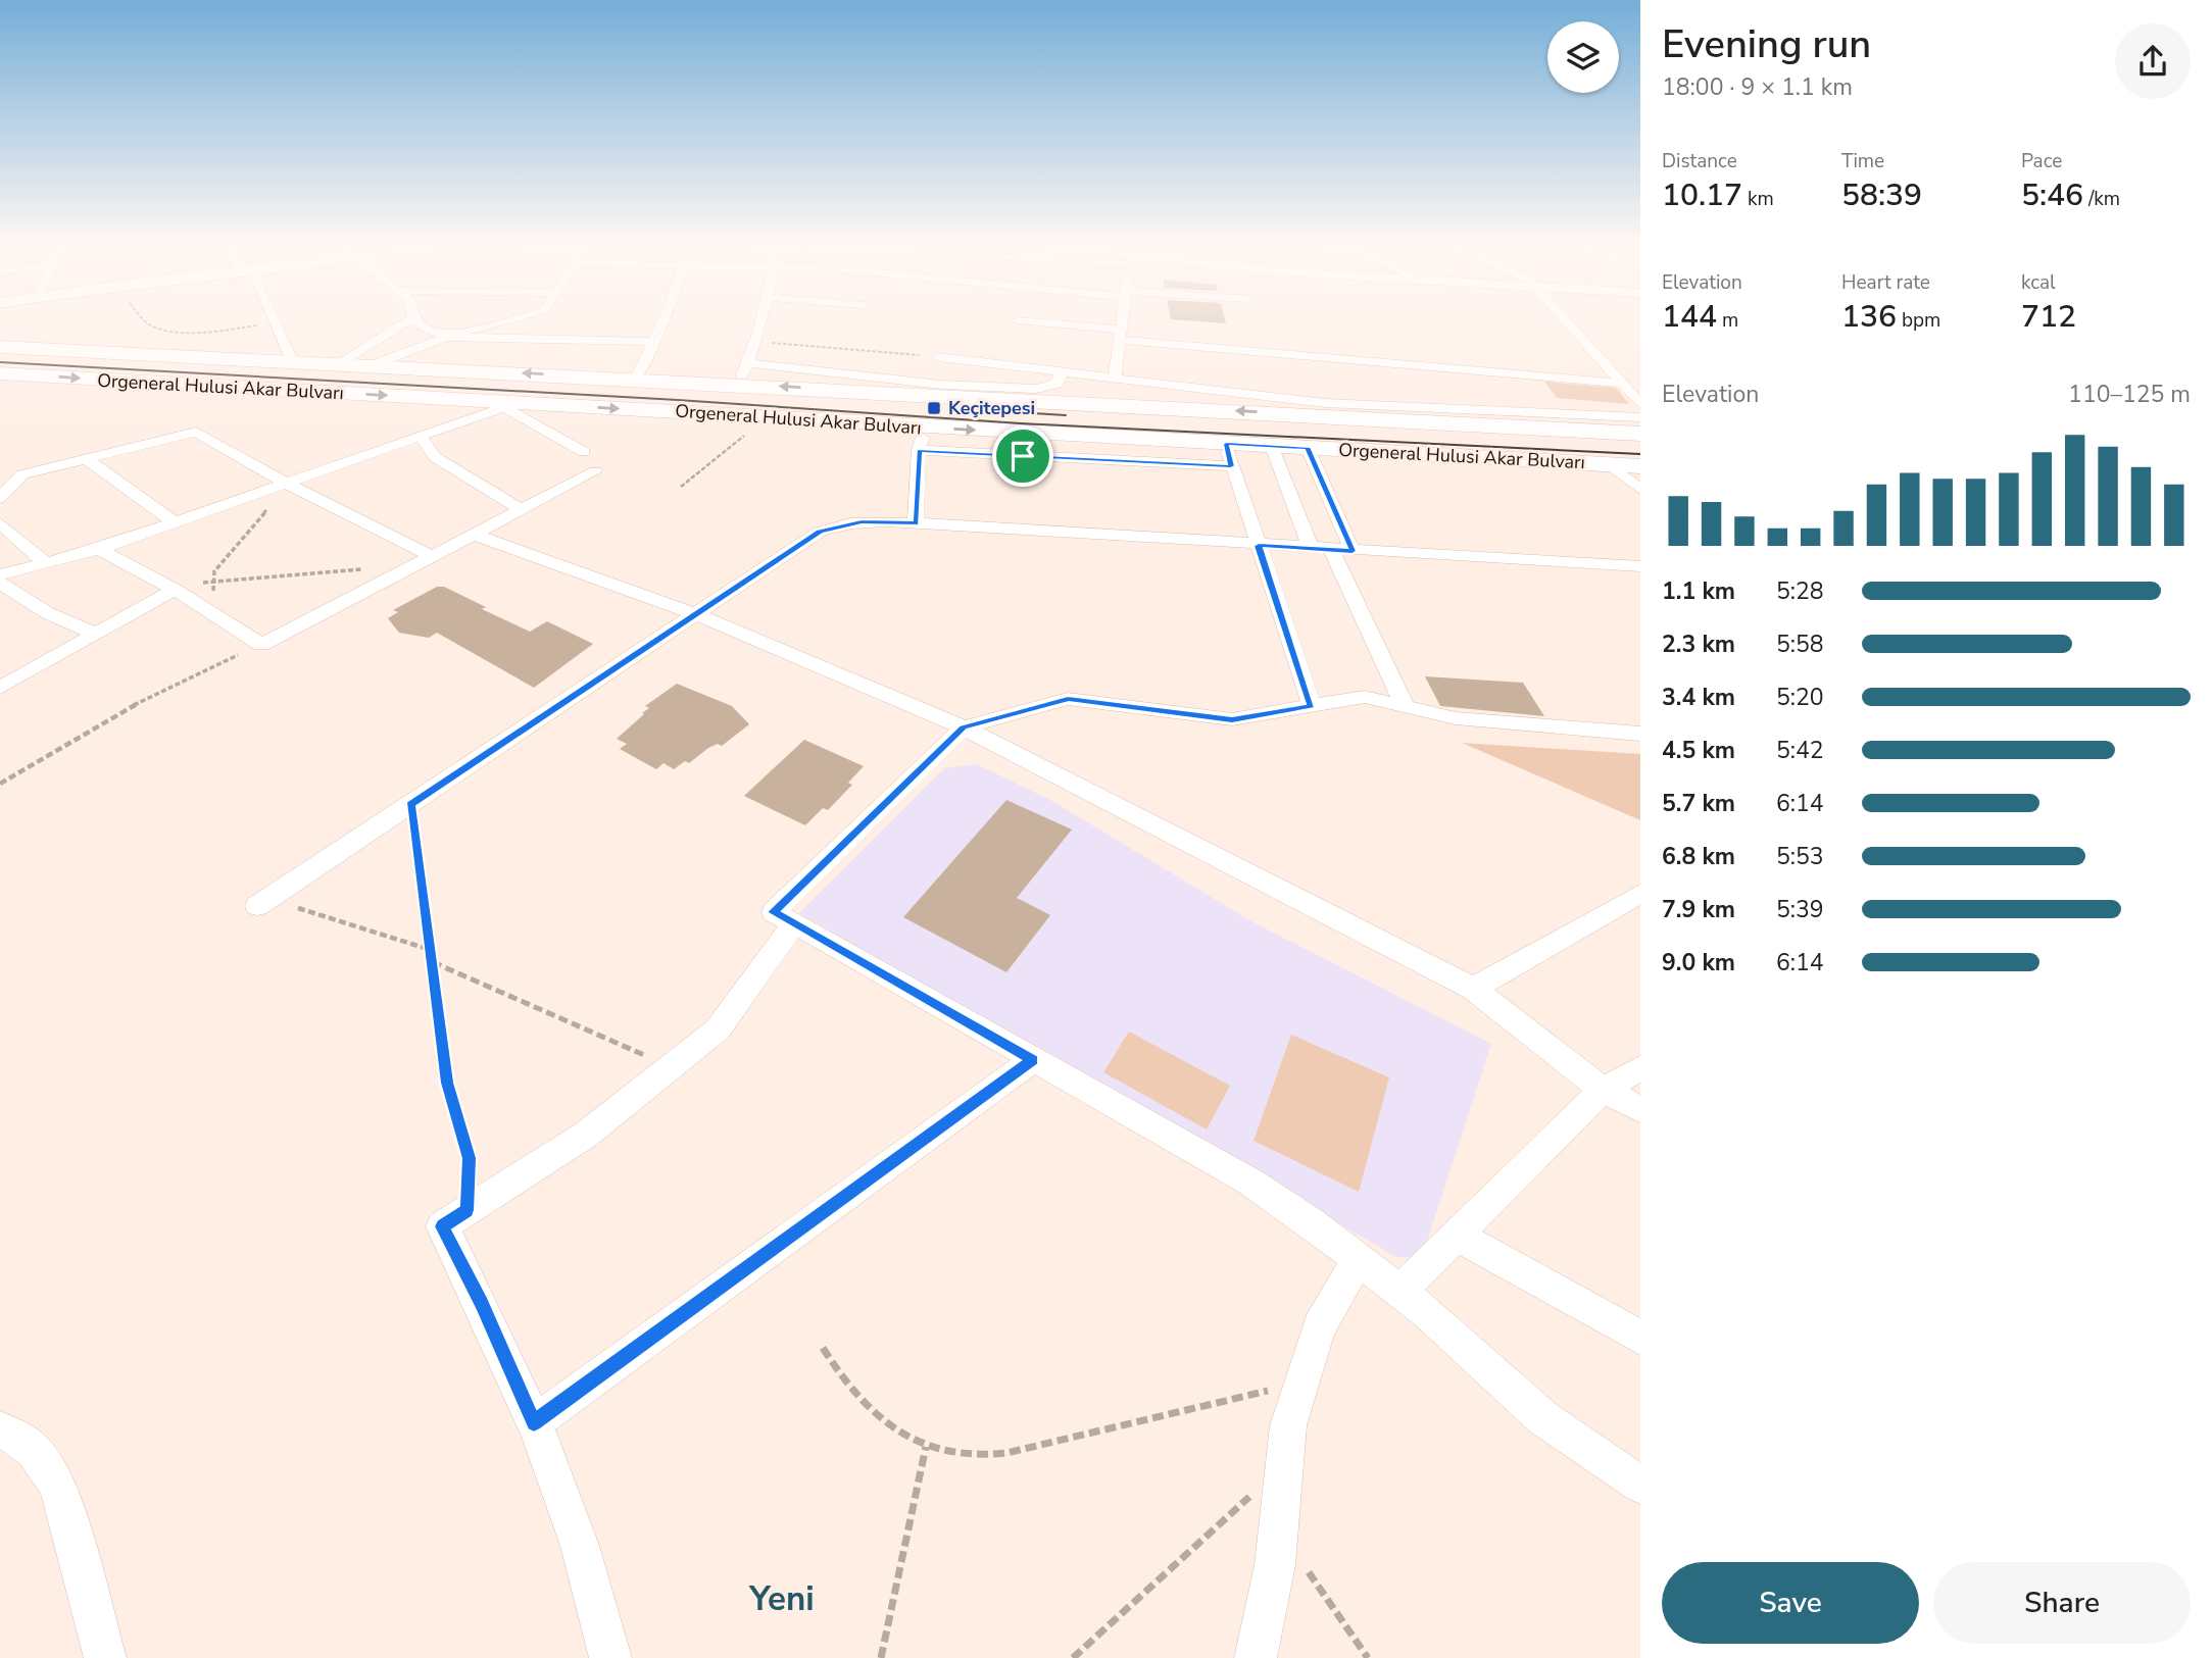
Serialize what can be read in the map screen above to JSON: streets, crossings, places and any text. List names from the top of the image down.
{
  "streets": {
    "main road": ["Orgeneral Hulusi Akar Bulvarı"]
  },
  "districts": ["Yeni"],
  "places": {
    "transit": ["Keçitepesi"]
  },
  "page": {
    "heading": ["Evening run", "18:00 · 9 × 1.1 km"],
    "stats": [
      ["Distance", "10.17 km"],
      ["Time", "58:39"],
      ["Pace", "5:46 /km"],
      ["Elevation", "144 m"],
      ["Heart rate", "136 bpm"],
      ["kcal", "712"]
    ],
    "chart": ["Elevation", "110–125 m"],
    "list": [
      {
        "name": "1.1 km",
        "note": "5:28"
      },
      {
        "name": "2.3 km",
        "note": "5:58"
      },
      {
        "name": "3.4 km",
        "note": "5:20"
      },
      {
        "name": "4.5 km",
        "note": "5:42"
      },
      {
        "name": "5.7 km",
        "note": "6:14"
      },
      {
        "name": "6.8 km",
        "note": "5:53"
      },
      {
        "name": "7.9 km",
        "note": "5:39"
      },
      {
        "name": "9.0 km",
        "note": "6:14"
      }
    ],
    "buttons": ["Save", "Share"]
  }
}
